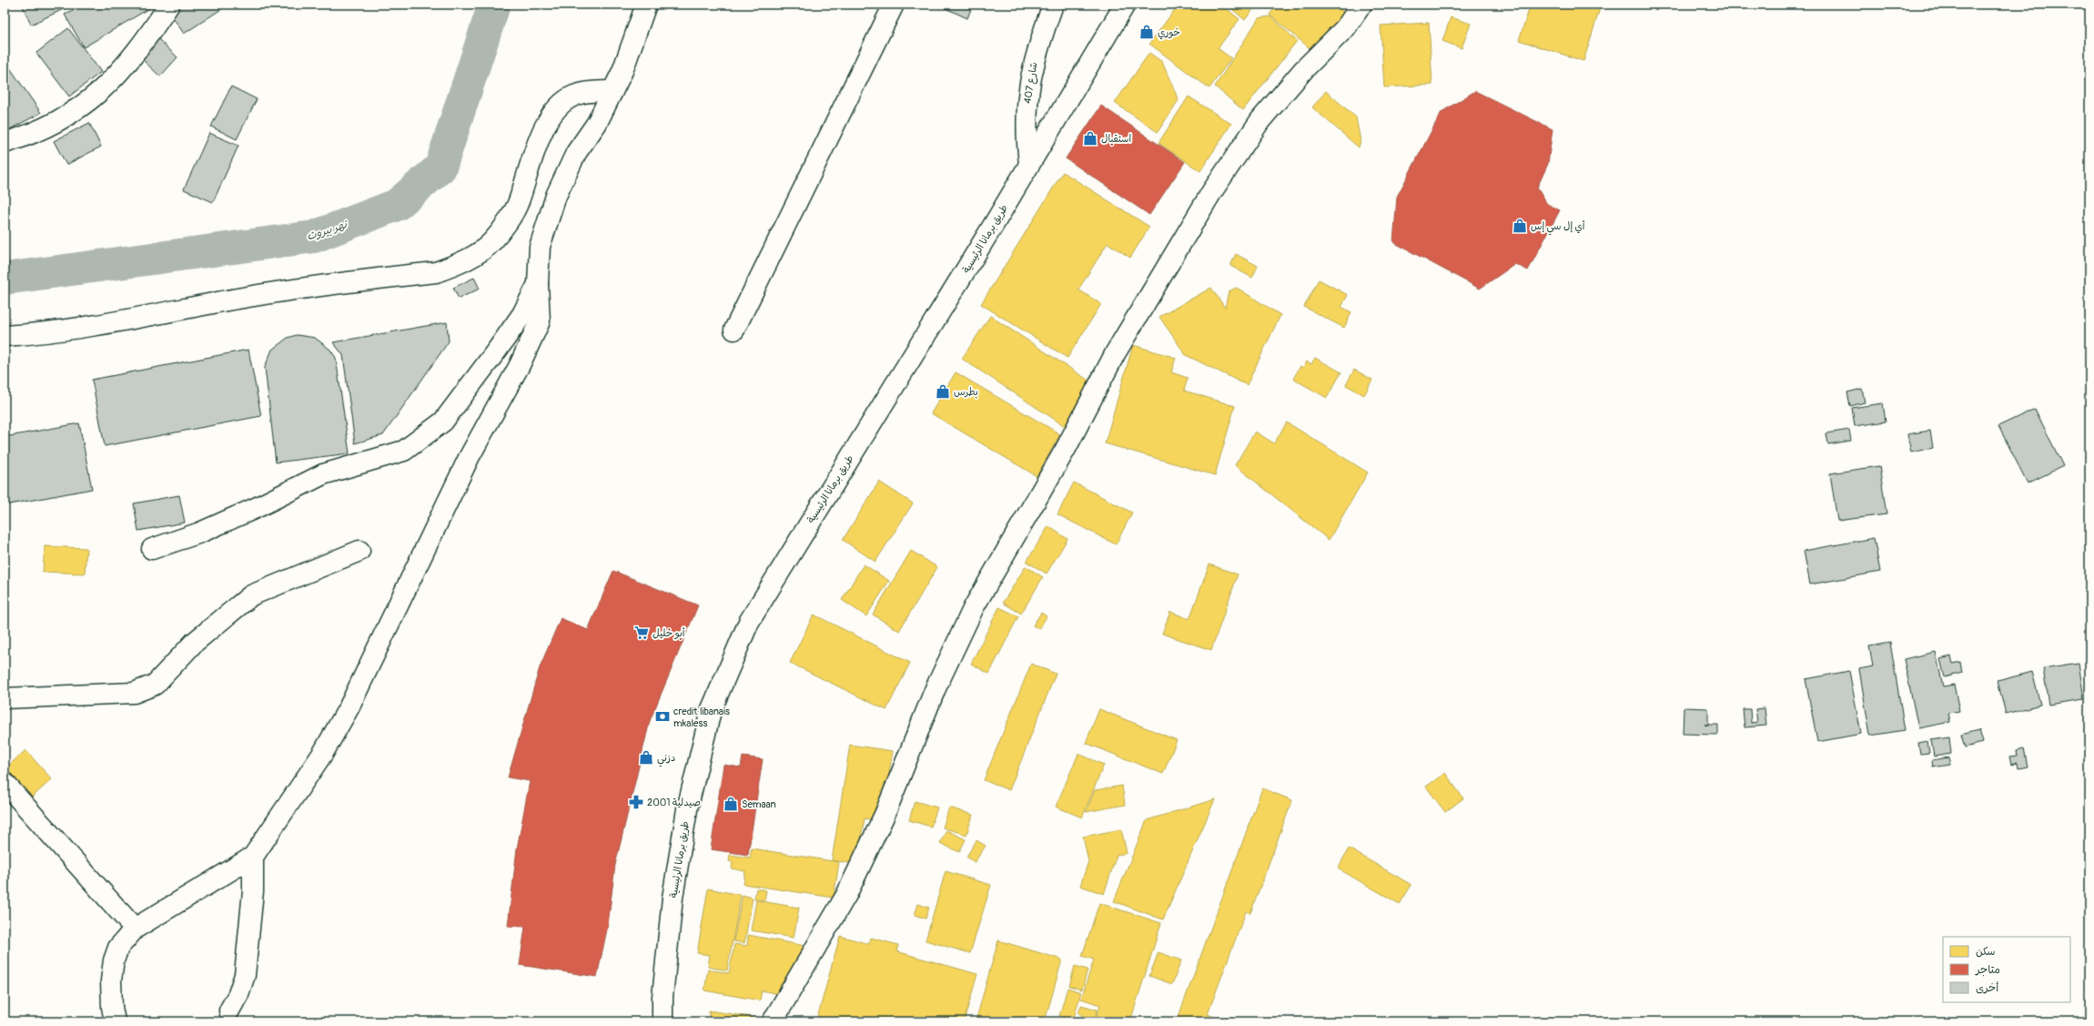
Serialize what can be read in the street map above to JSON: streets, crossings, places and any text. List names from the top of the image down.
{
  "streets": {
    "street": ["شارع 407", "طريق برمانا الرئيسية"]
  },
  "crossings": [
    ["شارع 407", "طريق برمانا الرئيسية"]
  ],
  "water": ["نهر بيروت"],
  "places": {
    "shop": [
      "خوري",
      "استقبال",
      "أي إل سي إس",
      "بطرس",
      "دزني",
      "Semaan"
    ],
    "supermarket": ["أبو خليل"],
    "bank": ["credit libanais mkaless"],
    "pharmacy": ["صيدلية 2001"]
  },
  "legend": ["سكن", "متاجر", "أخرى"]
}
